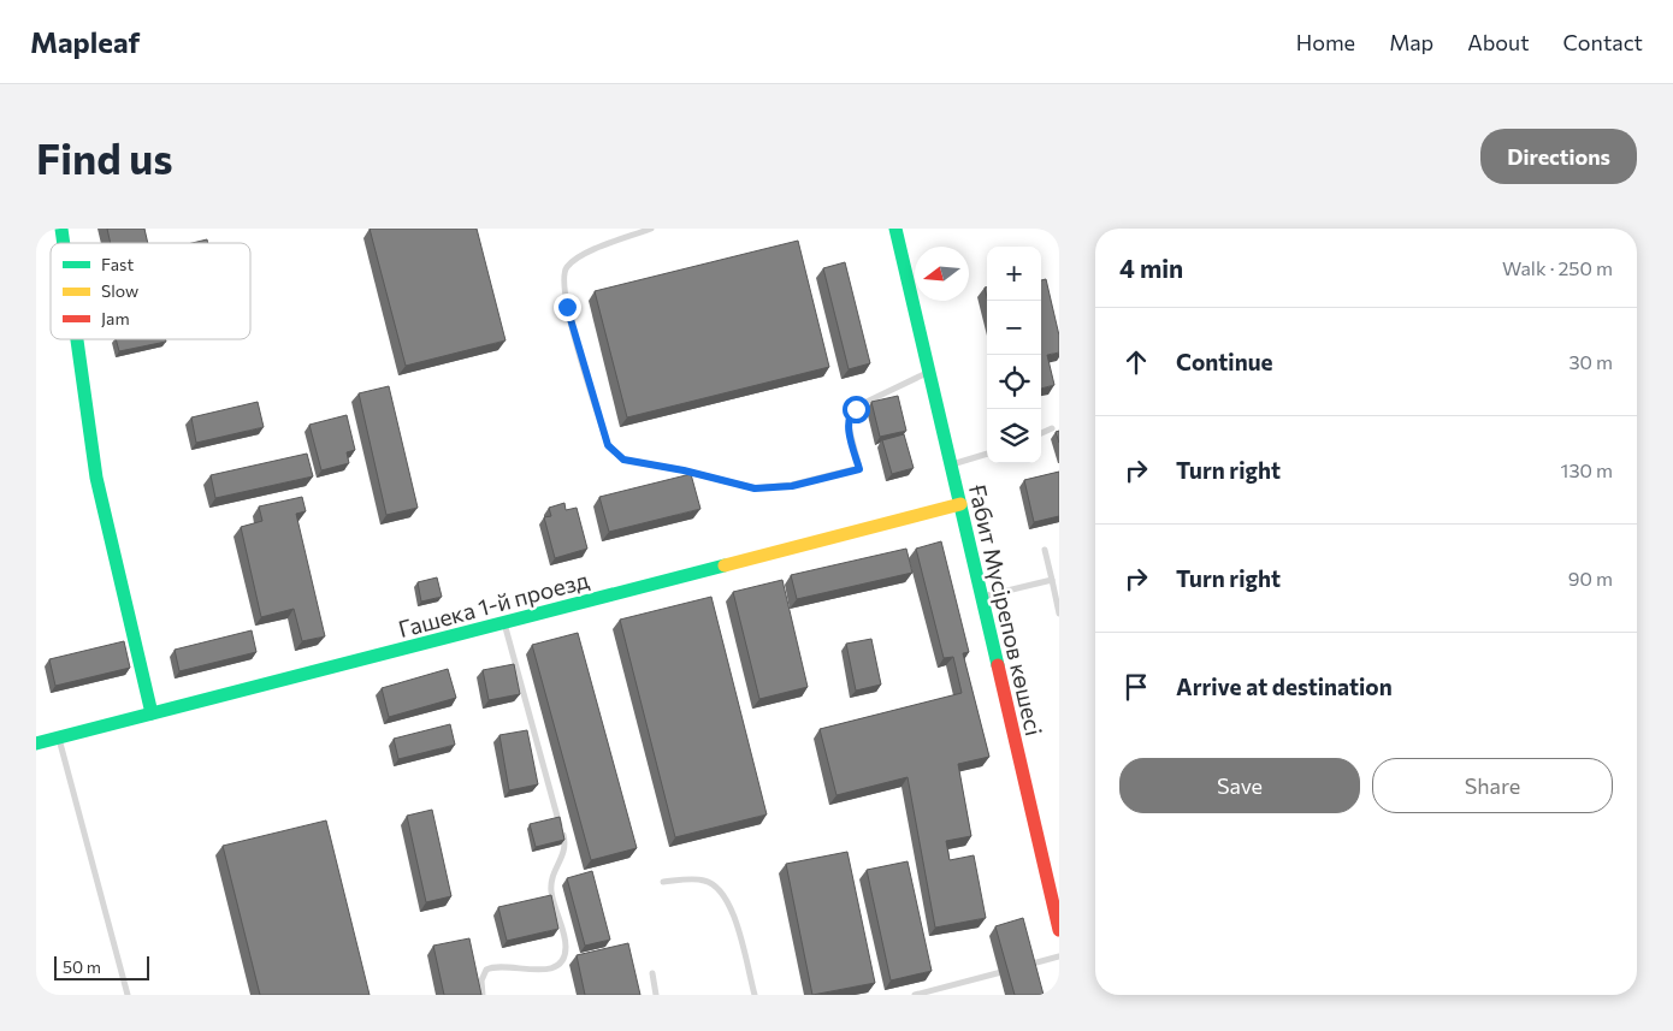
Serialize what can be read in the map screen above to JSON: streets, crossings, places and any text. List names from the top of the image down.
{
  "streets": {
    "main road": ["Гашека 1-й проезд", "Ғабит Мүсірепов көшесі"]
  },
  "crossings": [
    ["Гашека 1-й проезд", "Ғабит Мүсірепов көшесі"]
  ],
  "legend": ["Fast", "Slow", "Jam"],
  "scale_bar": "50 m",
  "north": "left",
  "page": {
    "header": "Mapleaf",
    "nav": [
      "Home",
      "Map",
      "About",
      "Contact"
    ],
    "buttons": [
      "Directions",
      ["Save", "Share"]
    ],
    "title": "Find us",
    "heading": ["4 min", "Walk · 250 m"],
    "map_buttons": ["+", "−"],
    "list": [
      ["Continue", "30 m"],
      ["Turn right", "130 m"],
      ["Turn right", "90 m"],
      "Arrive at destination"
    ],
    "scale": "50 m"
  }
}
